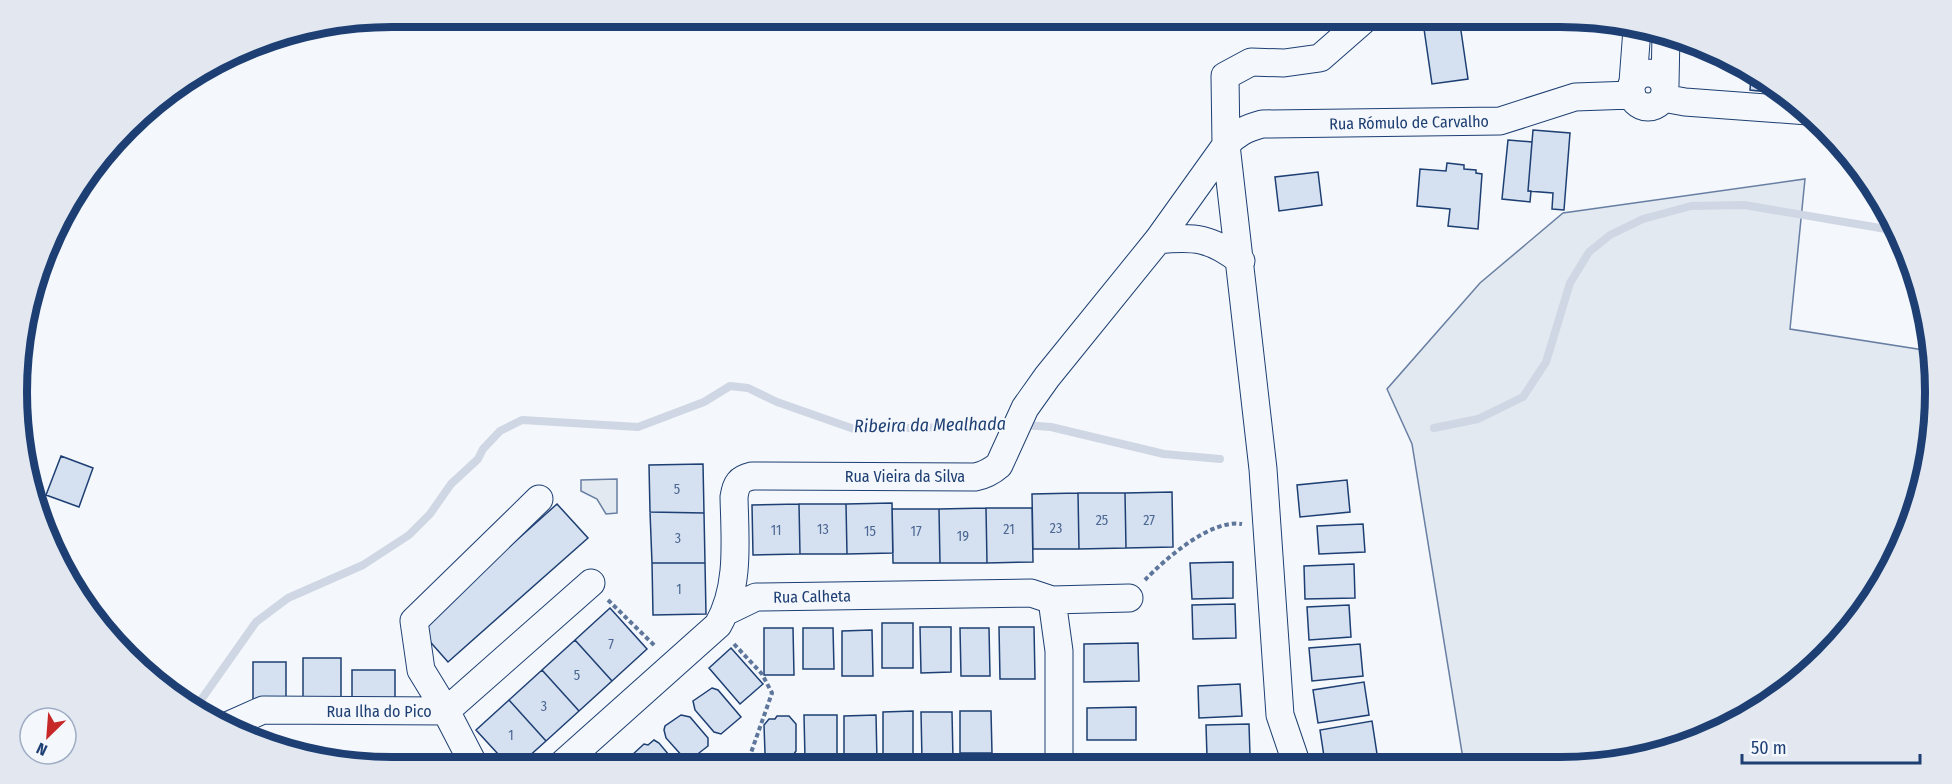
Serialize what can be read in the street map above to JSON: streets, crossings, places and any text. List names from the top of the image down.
{
  "streets": {
    "street": [
      "Rua Rómulo de Carvalho",
      "Rua Vieira da Silva",
      "Rua Calheta",
      "Rua Ilha do Pico"
    ]
  },
  "crossings": [
    ["Rua Rómulo de Carvalho", "Rua Vieira da Silva"],
    ["Rua Vieira da Silva", "Rua Calheta"]
  ],
  "water": ["Ribeira da Mealhada"],
  "house_numbers": [
    "5",
    "25",
    "27",
    "23",
    "13",
    "21",
    "11",
    "15",
    "17",
    "19",
    "3",
    "1",
    "7",
    "5",
    "3",
    "1"
  ],
  "scale_bar": "50 m",
  "north": "bottom left"
}
